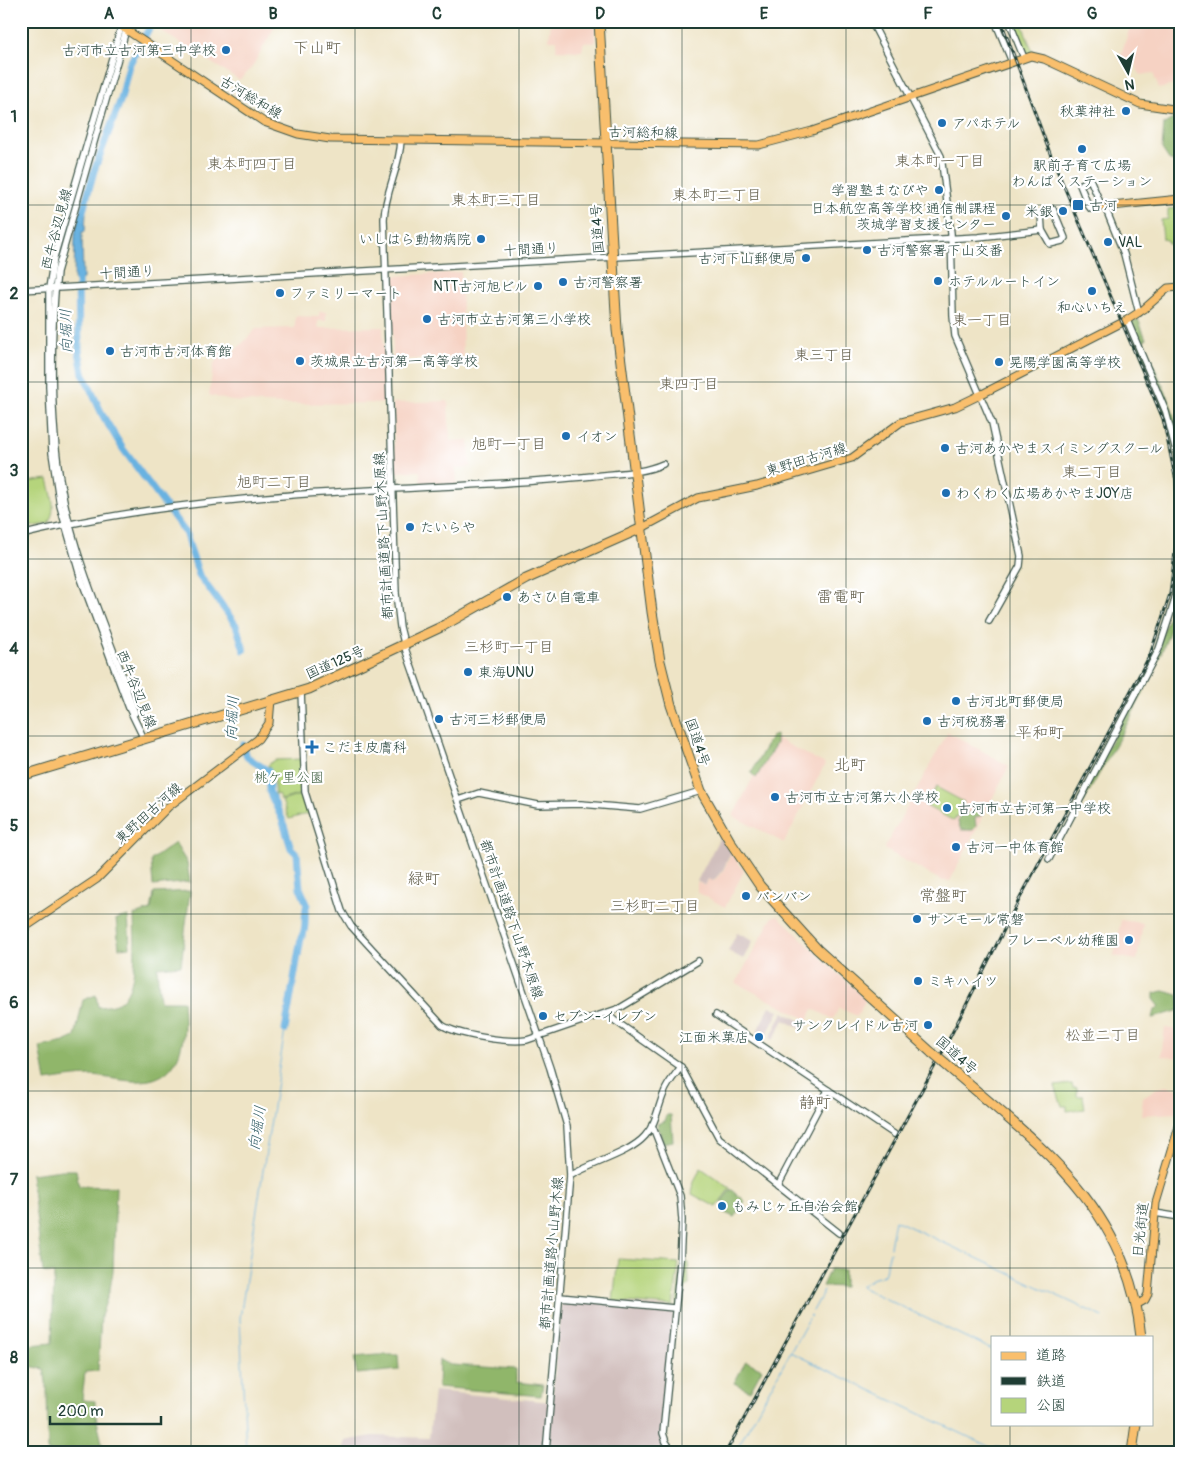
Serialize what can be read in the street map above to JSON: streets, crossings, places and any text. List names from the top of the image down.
{
  "streets": {
    "highway": ["国道4号", "国道125号"],
    "main road": ["古河総和線", "東野田古河線", "日光街道"],
    "street": [
      "西牛谷辺見線",
      "十間通り",
      "都市計画道路下山野木原線",
      "都市計画道路小山野木線"
    ]
  },
  "crossings": [
    ["古河総和線", "西牛谷辺見線"],
    ["古河総和線", "国道4号"],
    ["古河総和線", "都市計画道路下山野木原線"],
    ["西牛谷辺見線", "十間通り"],
    ["西牛谷辺見線", "国道125号"],
    ["国道4号", "十間通り"],
    ["国道4号", "東野田古河線"],
    ["国道4号", "国道125号"],
    ["国道4号", "日光街道"],
    ["十間通り", "都市計画道路下山野木原線"],
    ["東野田古河線", "国道125号"],
    ["都市計画道路下山野木原線", "国道125号"],
    ["都市計画道路下山野木原線", "都市計画道路小山野木線"]
  ],
  "districts": [
    "下山町",
    "東本町一丁目",
    "東本町四丁目",
    "東本町二丁目",
    "東本町三丁目",
    "東一丁目",
    "東三丁目",
    "東四丁目",
    "旭町一丁目",
    "東二丁目",
    "旭町二丁目",
    "雷電町",
    "三杉町一丁目",
    "平和町",
    "北町",
    "緑町",
    "常盤町",
    "三杉町二丁目",
    "松並二丁目",
    "静町"
  ],
  "water": ["向堀川"],
  "parks": ["桃ケ里公園"],
  "places": {
    "other": [
      "古河市立古河第三中学校",
      "秋葉神社",
      "アパホテル",
      "駅前子育て広場 わんぱくステーション",
      "学習塾まなびや",
      "米銀",
      "日本航空高等学校 通信制課程 茨城学習支援センター",
      "いしはら動物病院",
      "VAL",
      "古河警察署下山交番",
      "古河下山郵便局",
      "ホテルルートイン",
      "古河警察署",
      "NTT古河旭ビル",
      "和心いちえ",
      "ファミリーマート",
      "古河市立古河第三小学校",
      "古河市古河体育館",
      "茨城県立古河第一高等学校",
      "晃陽学園高等学校",
      "イオン",
      "古河あかやまスイミングスクール",
      "わくわく広場あかやまJOY店",
      "たいらや",
      "あさひ自電車",
      "東海UNU",
      "古河北町郵便局",
      "古河三杉郵便局",
      "古河税務署",
      "古河市立古河第六小学校",
      "古河市立古河第一中学校",
      "古河一中体育館",
      "バンバン",
      "サンモール常磐",
      "フレーベル幼稚園",
      "ミキハイツ",
      "セブン-イレブン",
      "サンクレイドル古河",
      "江面米菓店",
      "もみじヶ丘自治会館"
    ],
    "transit": ["古河"],
    "health": ["こだま皮膚科"]
  },
  "legend": ["道路", "鉄道", "公園"],
  "scale_bar": "200 m",
  "north": "bottom",
  "grid": {
    "columns": [
      "A",
      "B",
      "C",
      "D",
      "E",
      "F",
      "G"
    ],
    "rows": [
      "1",
      "2",
      "3",
      "4",
      "5",
      "6",
      "7",
      "8"
    ]
  }
}
